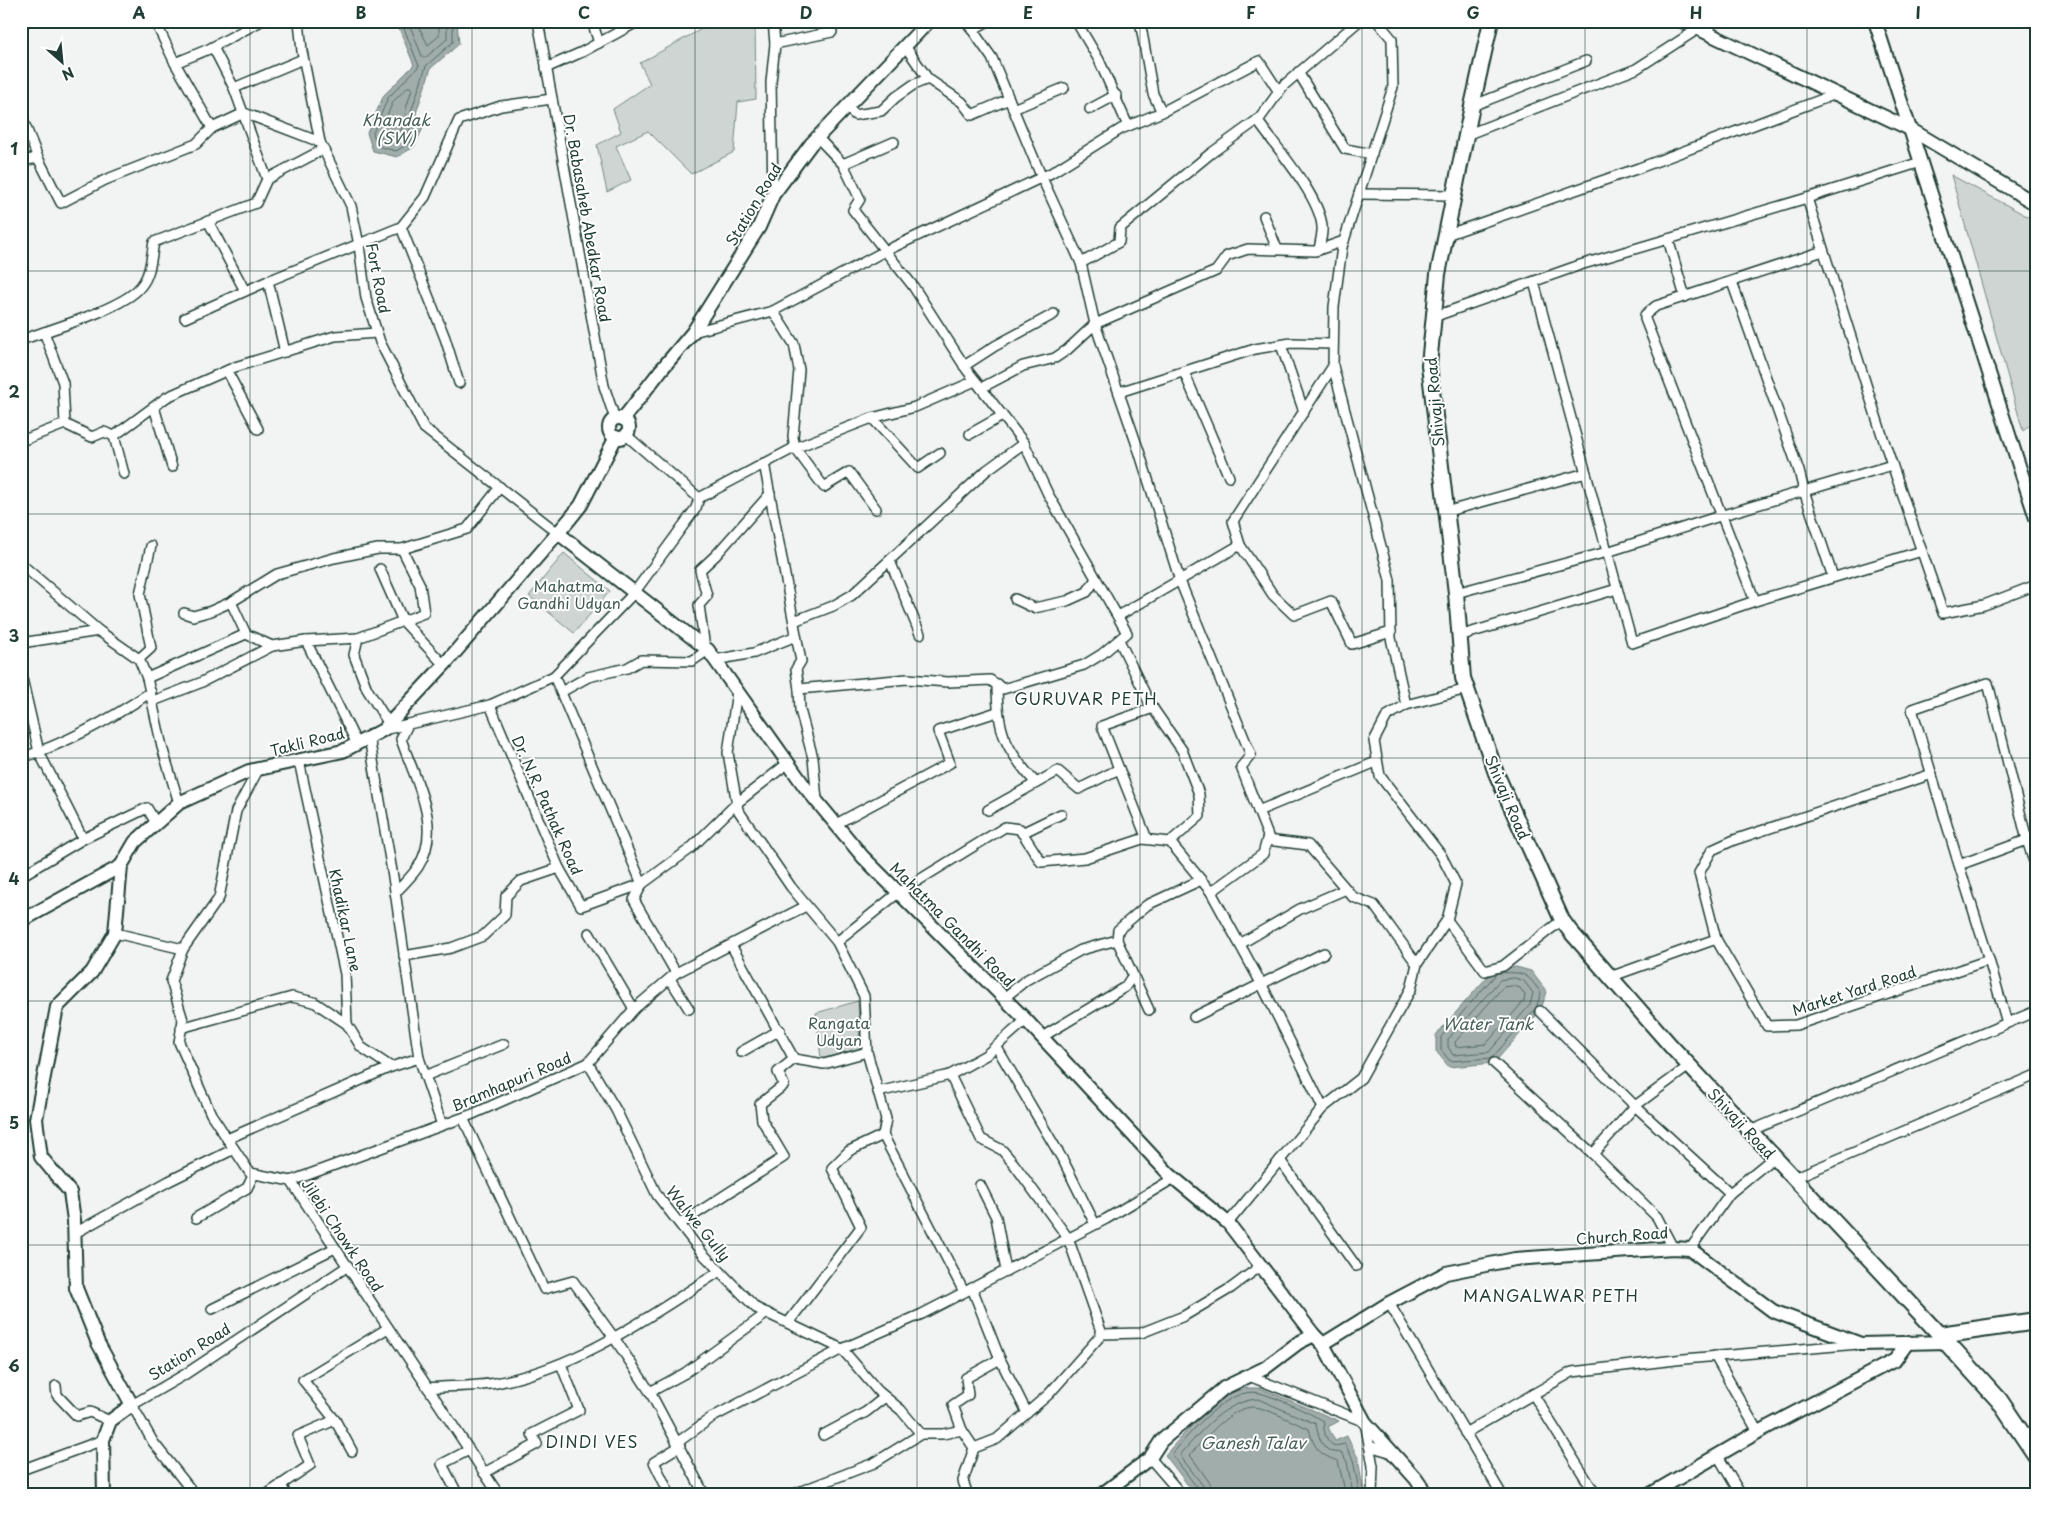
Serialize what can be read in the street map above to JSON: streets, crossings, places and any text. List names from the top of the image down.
{
  "streets": {
    "main road": [
      "Station Road",
      "Shivaji Road",
      "Takli Road",
      "Mahatma Gandhi Road",
      "Church Road"
    ],
    "street": [
      "Dr. Babasaheb Abedkar Road",
      "Fort Road",
      "Dr. N.R. Pathak Road",
      "Khadikar Lane",
      "Market Yard Road",
      "Bramhapuri Road",
      "Walwe Gully",
      "Jilebi Chowk Road"
    ]
  },
  "crossings": [
    ["Station Road", "Dr. Babasaheb Abedkar Road"],
    ["Station Road", "Jilebi Chowk Road"],
    ["Fort Road", "Takli Road"],
    ["Fort Road", "Mahatma Gandhi Road"],
    ["Shivaji Road", "Church Road"],
    ["Takli Road", "Khadikar Lane"],
    ["Takli Road", "Mahatma Gandhi Road"],
    ["Dr. N.R. Pathak Road", "Mahatma Gandhi Road"],
    ["Mahatma Gandhi Road", "Church Road"],
    ["Bramhapuri Road", "Walwe Gully"]
  ],
  "districts": ["GURUVAR PETH", "MANGALWAR PETH", "DINDI VES"],
  "water": ["Khandak (SW)", "Water Tank", "Ganesh Talav"],
  "parks": ["Mahatma Gandhi Udyan", "Rangata Udyan"],
  "north": "bottom right",
  "grid": {
    "columns": [
      "A",
      "B",
      "C",
      "D",
      "E",
      "F",
      "G",
      "H",
      "I"
    ],
    "rows": [
      "1",
      "2",
      "3",
      "4",
      "5",
      "6"
    ]
  }
}
